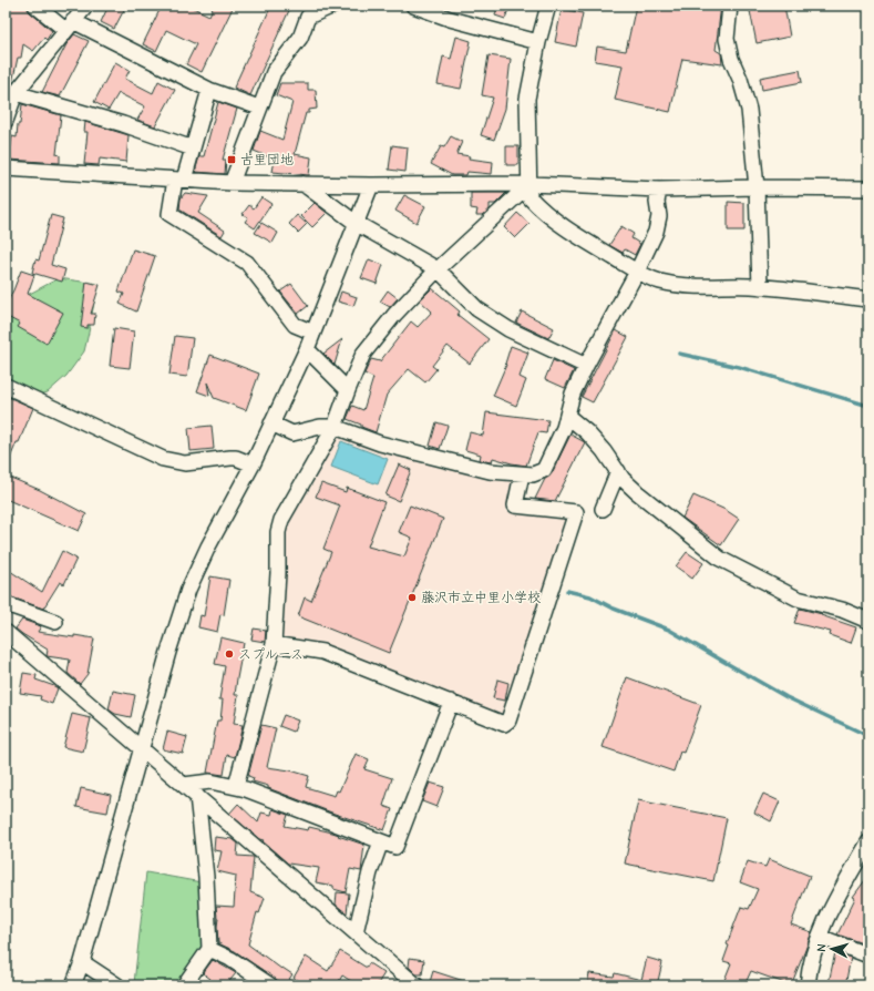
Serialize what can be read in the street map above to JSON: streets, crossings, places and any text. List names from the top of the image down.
{
  "places": {
    "transit": ["古里団地"],
    "other": ["藤沢市立中里小学校", "スプルース"]
  },
  "north": "left"
}
